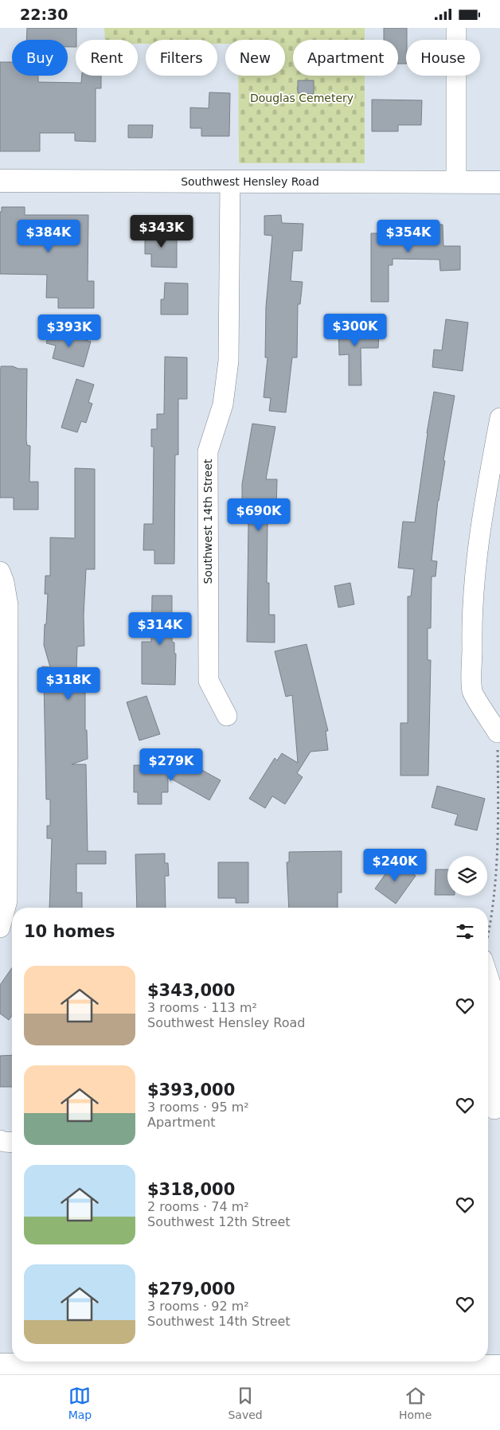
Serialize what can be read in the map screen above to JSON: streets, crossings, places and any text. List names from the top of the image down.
{
  "streets": {
    "street": ["Southwest Hensley Road", "Southwest 14th Street"]
  },
  "crossings": [
    ["Southwest Hensley Road", "Southwest 14th Street"]
  ],
  "parks": ["Douglas Cemetery"],
  "page": {
    "status": "22:30",
    "chip": [
      "Buy",
      "Rent",
      "Filters",
      "New",
      "Apartment",
      "House"
    ],
    "price": [
      "$343K",
      "$384K",
      "$354K",
      "$300K",
      "$393K",
      "$690K",
      "$314K",
      "$318K",
      "$279K",
      "$240K"
    ],
    "heading": "10 homes",
    "list": [
      {
        "name": "$343,000",
        "note": "3 rooms · 113 m² · Southwest Hensley Road"
      },
      {
        "name": "$393,000",
        "note": "3 rooms · 95 m² · Apartment"
      },
      {
        "name": "$318,000",
        "note": "2 rooms · 74 m² · Southwest 12th Street"
      },
      {
        "name": "$279,000",
        "note": "3 rooms · 92 m² · Southwest 14th Street"
      }
    ],
    "tabs": ["Map", "Saved", "Home"]
  }
}
